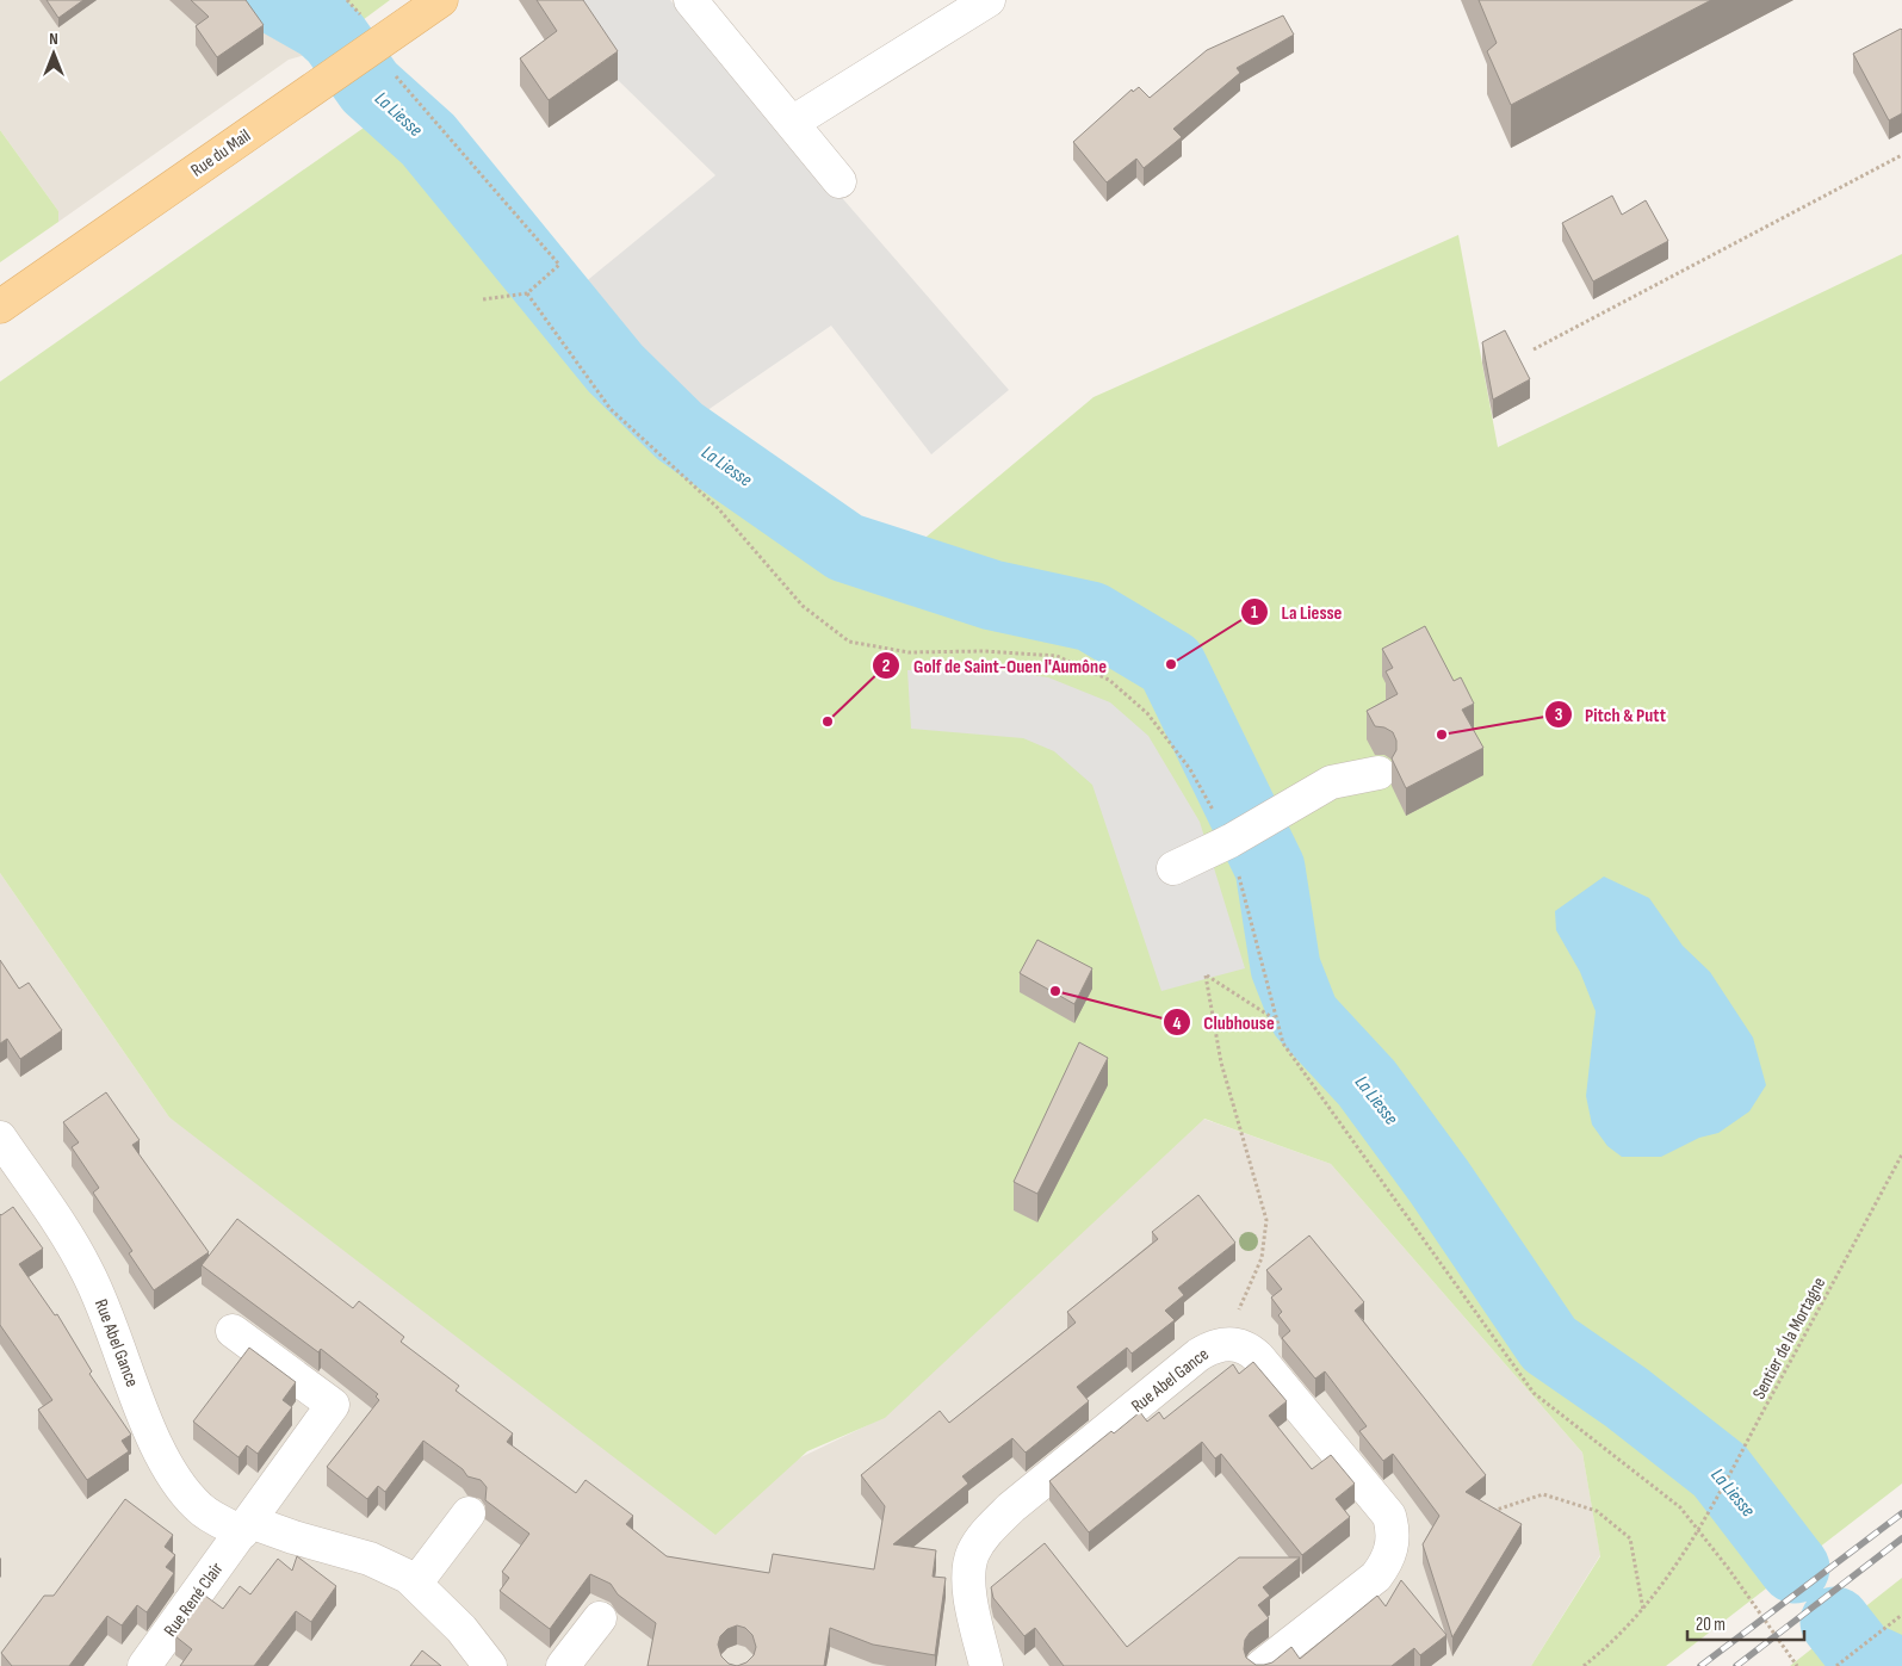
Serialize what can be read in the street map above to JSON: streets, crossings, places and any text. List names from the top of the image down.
{
  "streets": {
    "main road": ["Rue du Mail"],
    "street": ["Rue Abel Gance", "Rue René Clair"],
    "path": ["Sentier de la Mortagne"]
  },
  "crossings": [
    ["Rue Abel Gance", "Rue René Clair"]
  ],
  "water": ["La Liesse"],
  "places": [
    "La Liesse",
    "Golf de Saint-Ouen l'Aumône",
    "Pitch & Putt",
    "Clubhouse"
  ],
  "scale_bar": "20 m",
  "north": "top"
}
